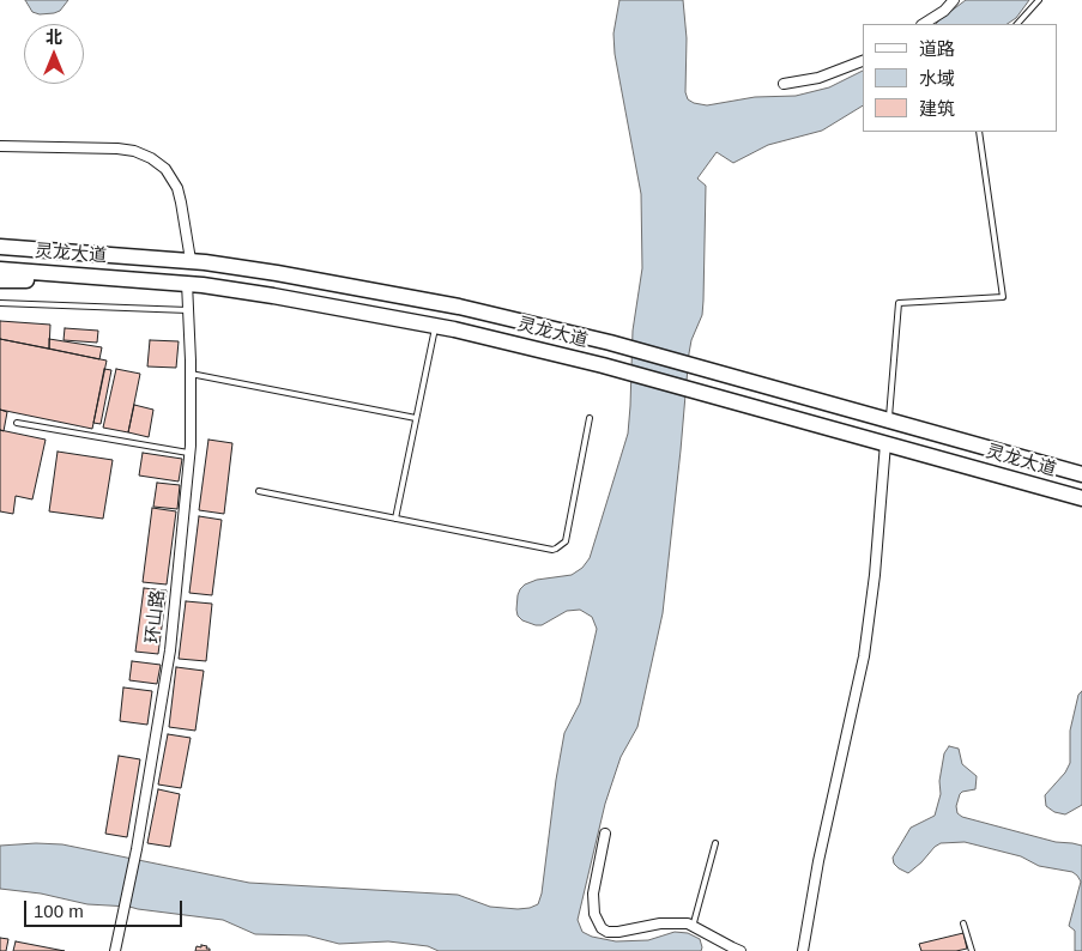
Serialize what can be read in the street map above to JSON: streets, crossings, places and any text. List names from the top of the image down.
{
  "streets": {
    "main road": ["灵龙大道"],
    "street": ["环山路"]
  },
  "crossings": [
    ["灵龙大道", "环山路"]
  ],
  "legend": ["道路", "水域", "建筑"],
  "scale_bar": "100 m",
  "north": "top"
}
